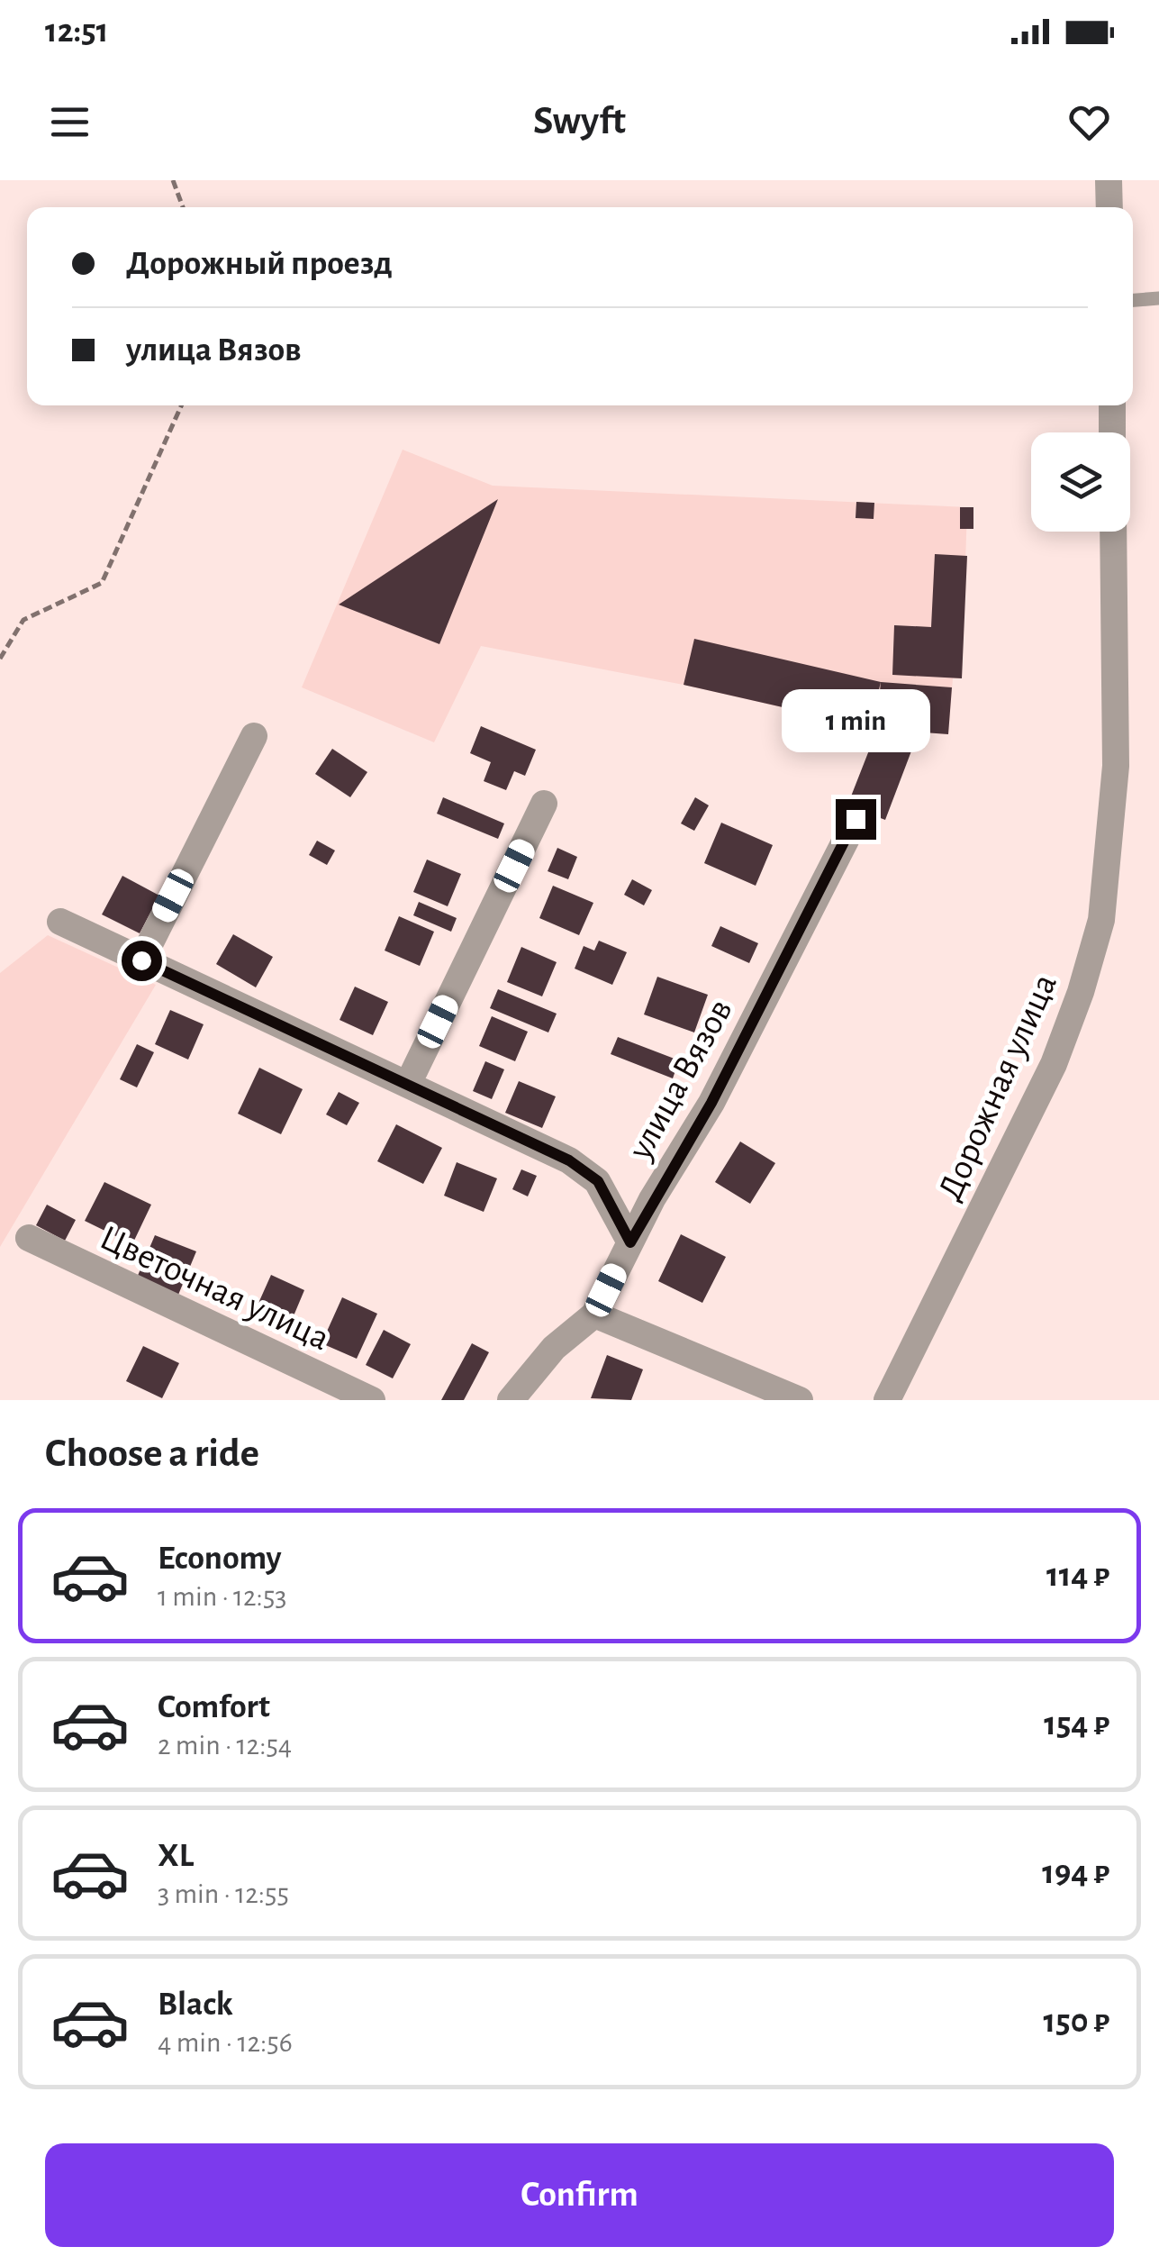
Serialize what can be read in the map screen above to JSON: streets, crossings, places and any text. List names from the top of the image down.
{
  "streets": {
    "street": ["улица Вязов", "Дорожная улица", "Цветочная улица"]
  },
  "page": {
    "status": "12:51",
    "header": "Swyft",
    "banner": ["Дорожный проезд", "улица Вязов"],
    "bubble": "1 min",
    "heading": "Choose a ride",
    "list": [
      {
        "name": "Economy",
        "note": "1 min · 12:53",
        "value": "114 ₽"
      },
      {
        "name": "Comfort",
        "note": "2 min · 12:54",
        "value": "154 ₽"
      },
      {
        "name": "XL",
        "note": "3 min · 12:55",
        "value": "194 ₽"
      },
      {
        "name": "Black",
        "note": "4 min · 12:56",
        "value": "150 ₽"
      }
    ],
    "buttons": "Confirm"
  }
}
